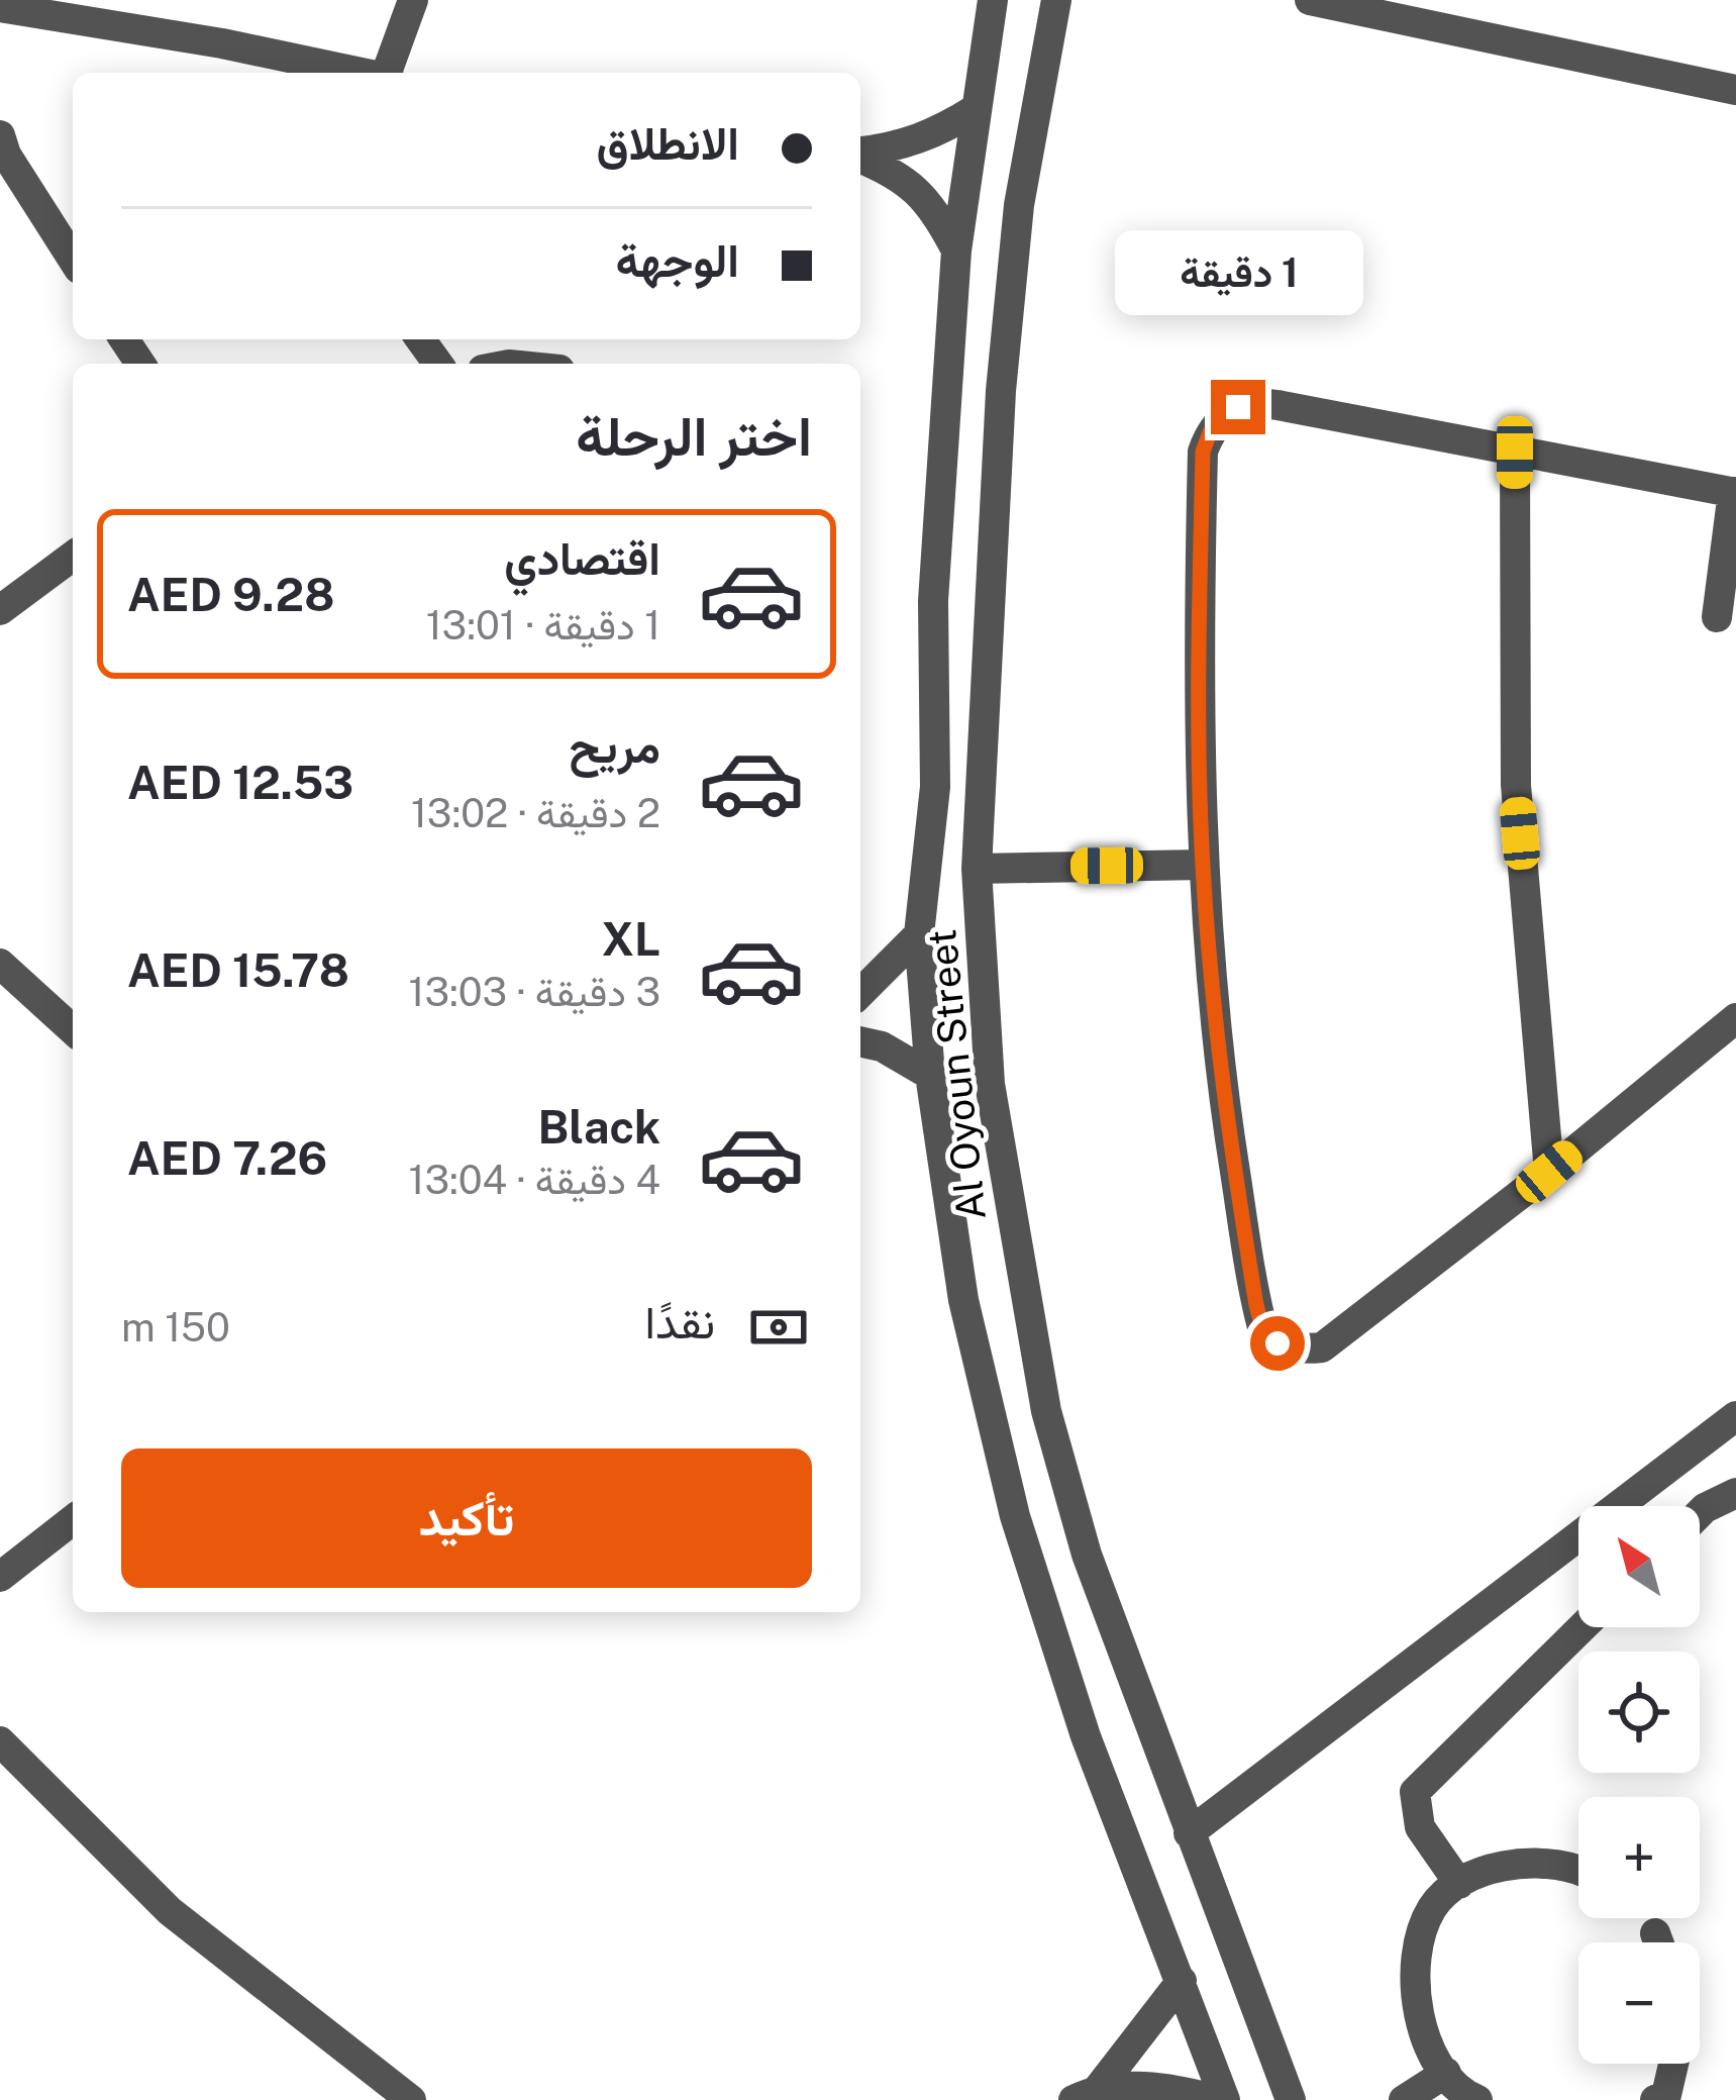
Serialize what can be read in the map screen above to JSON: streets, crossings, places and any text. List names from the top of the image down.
{
  "streets": {
    "street": ["Al Oyoun Street"]
  },
  "north": "top left",
  "page": {
    "banner": ["الانطلاق", "الوجهة"],
    "bubble": "1 دقيقة",
    "heading": "اختر الرحلة",
    "list": [
      {
        "name": "اقتصادي",
        "note": "1 دقيقة · 13:01",
        "value": "AED 9.28"
      },
      {
        "name": "مريح",
        "note": "2 دقيقة · 13:02",
        "value": "AED 12.53"
      },
      {
        "name": "XL",
        "note": "3 دقيقة · 13:03",
        "value": "AED 15.78"
      },
      {
        "name": "Black",
        "note": "4 دقيقة · 13:04",
        "value": "AED 7.26"
      }
    ],
    "pay": ["نقدًا", "150 m"],
    "buttons": "تأكيد",
    "map_buttons": ["+", "−"]
  }
}
